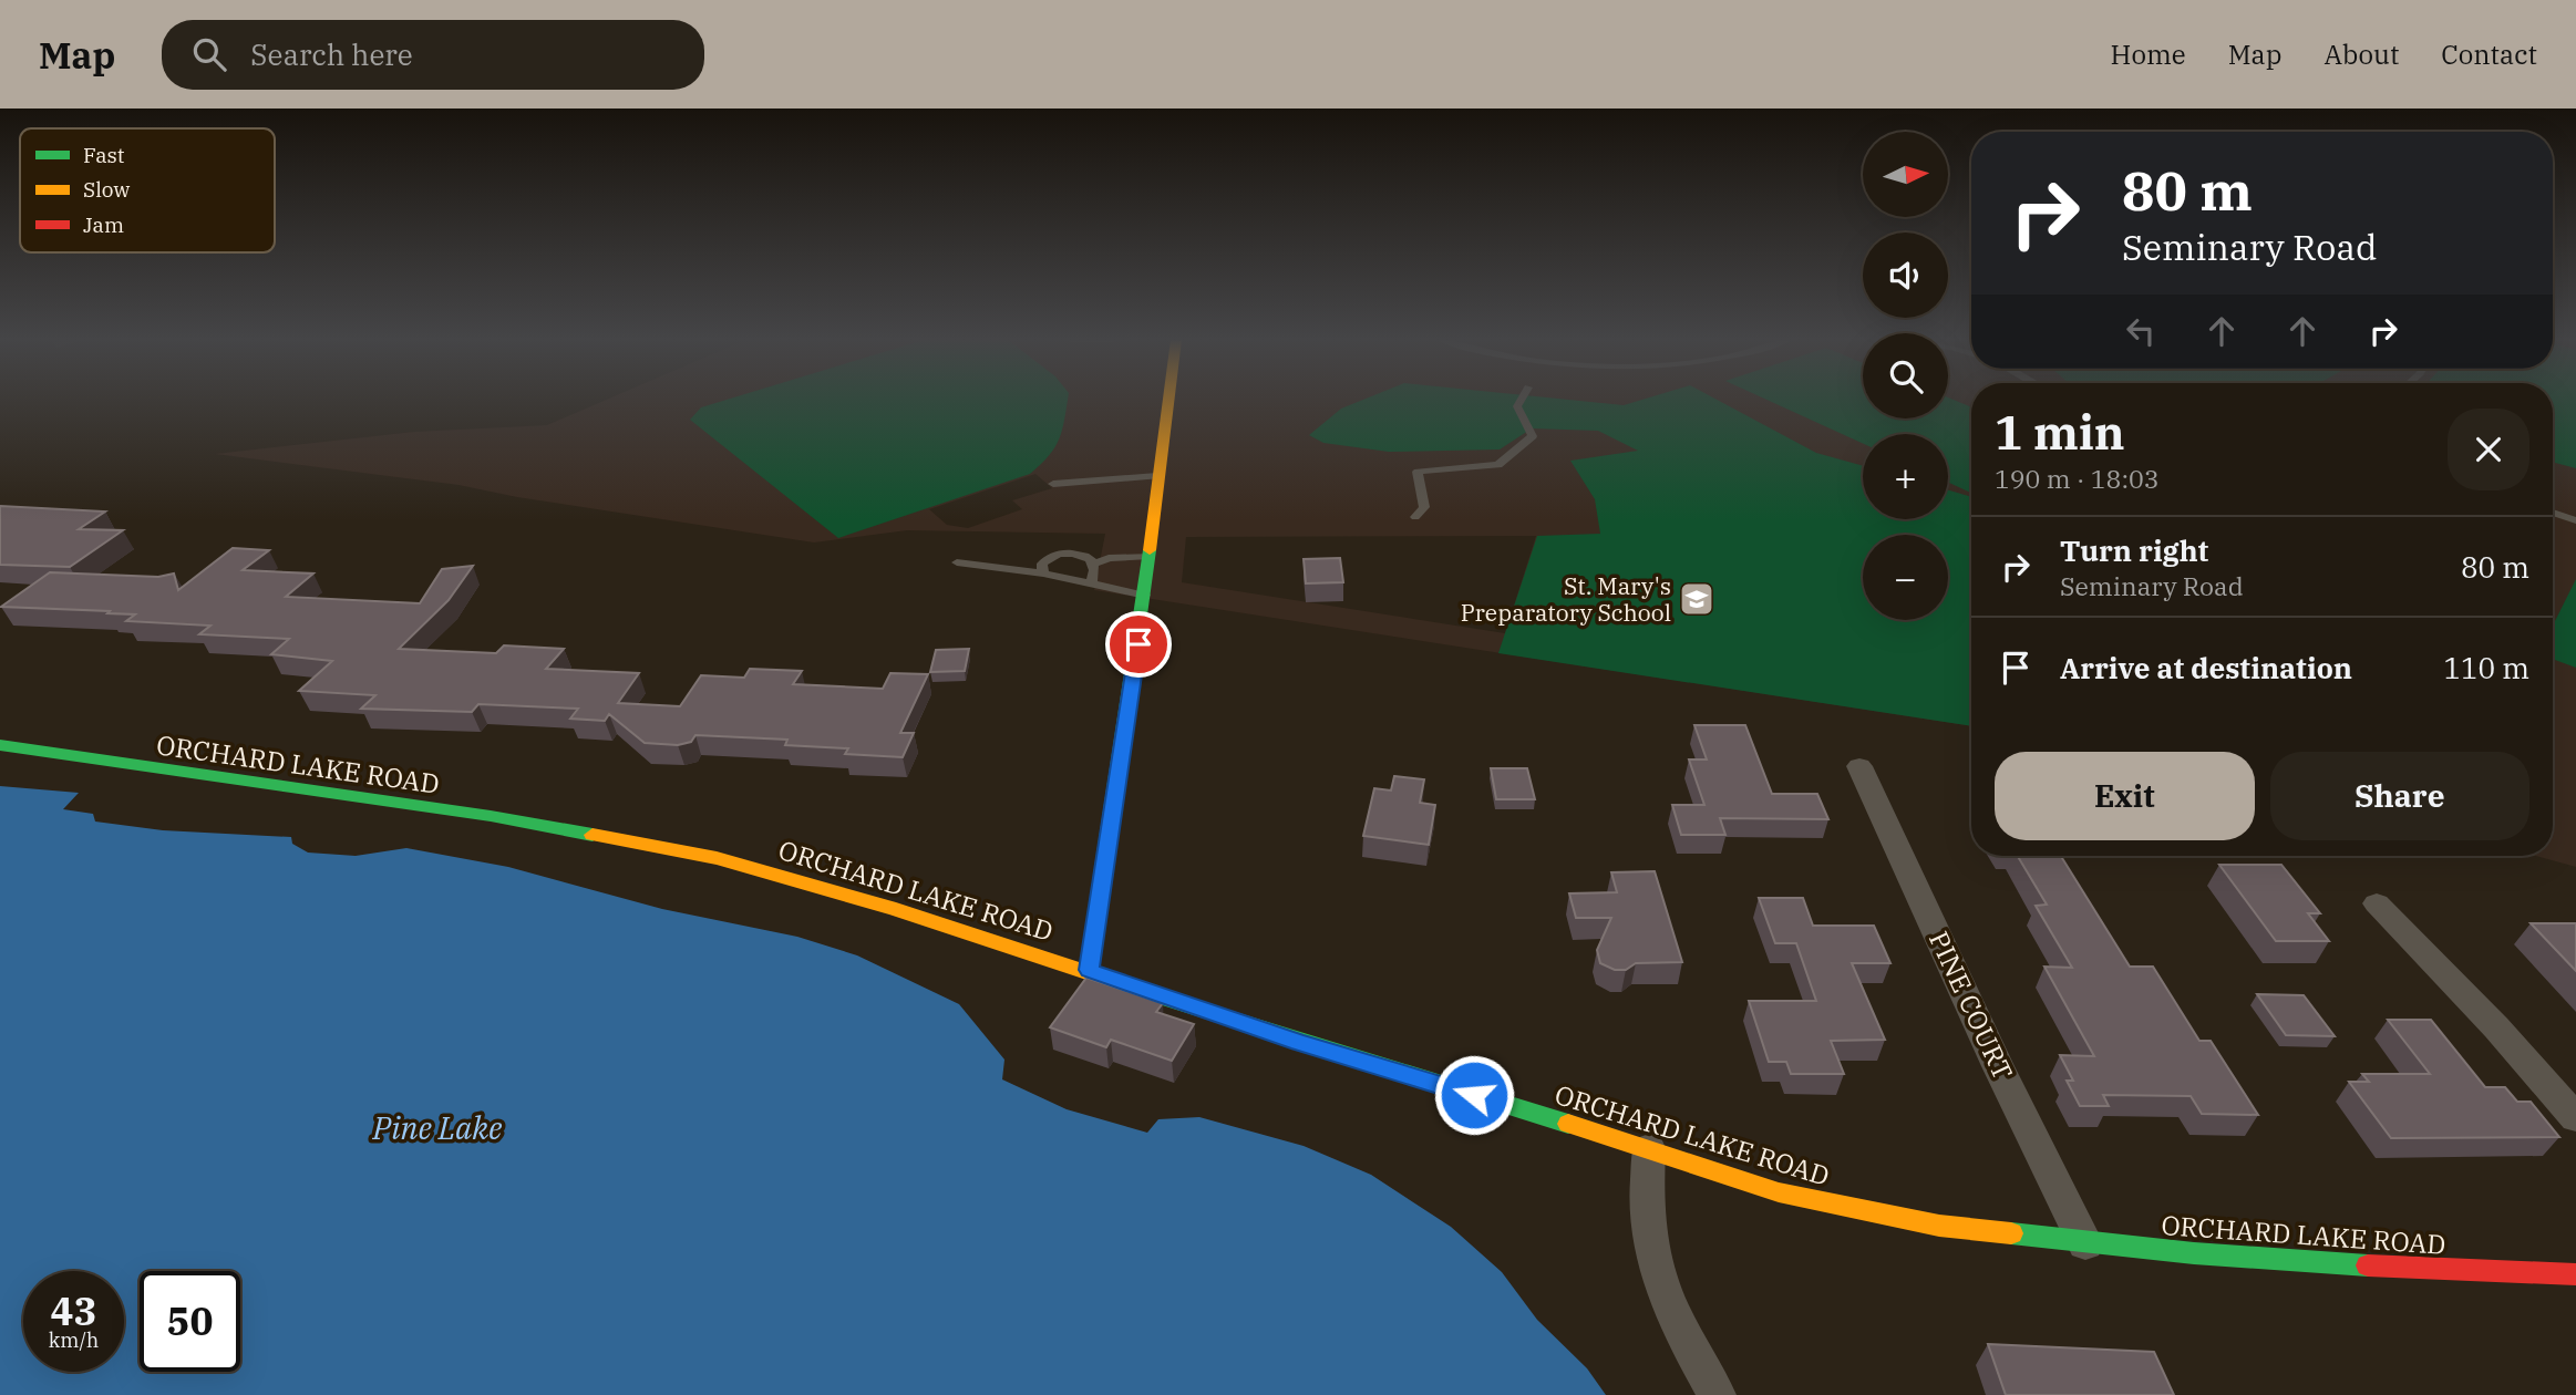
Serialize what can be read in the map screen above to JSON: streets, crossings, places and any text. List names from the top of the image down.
{
  "streets": {
    "main road": ["ORCHARD LAKE ROAD"],
    "street": ["PINE COURT"]
  },
  "crossings": [
    ["ORCHARD LAKE ROAD", "PINE COURT"]
  ],
  "water": ["Pine Lake"],
  "places": {
    "school or university": ["St. Mary's Preparatory School"]
  },
  "legend": ["Fast", "Slow", "Jam"],
  "north": "right",
  "page": {
    "header": "Map",
    "search": "Search here",
    "nav": [
      "Home",
      "Map",
      "About",
      "Contact"
    ],
    "map_buttons": ["+", "−"],
    "turn": ["80 m", "Seminary Road"],
    "heading": ["1 min", "190 m · 18:03"],
    "list": [
      {
        "name": "Turn right",
        "note": "Seminary Road",
        "value": "80 m"
      },
      {
        "name": "Arrive at destination",
        "value": "110 m"
      }
    ],
    "buttons": ["Exit", "Share"],
    "speed": "43 km/h",
    "limit": "50"
  }
}
